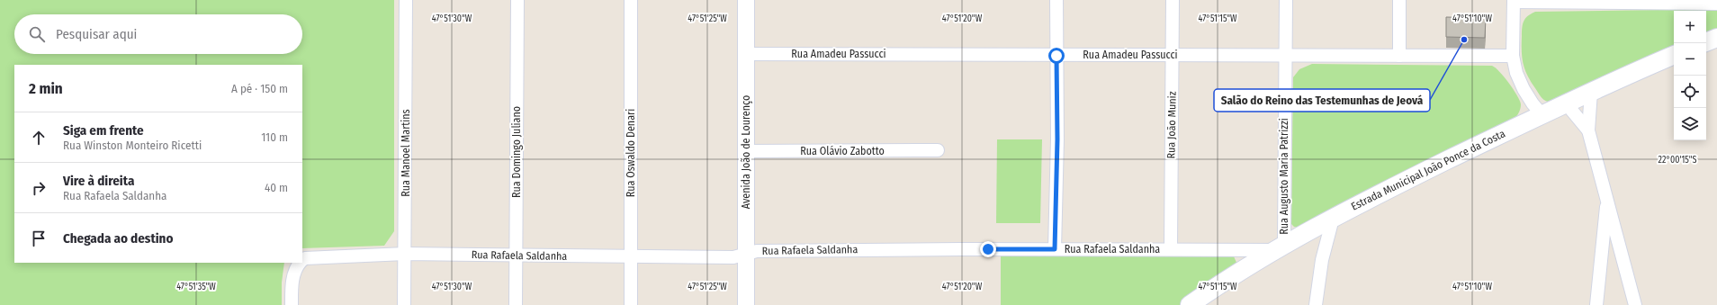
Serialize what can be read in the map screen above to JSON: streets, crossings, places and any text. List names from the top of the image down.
{
  "streets": {
    "main road": ["Estrada Municipal João Ponce da Costa"],
    "street": [
      "Rua Amadeu Passucci",
      "Rua João Muniz",
      "Rua Olávio Zabotto",
      "Rua Domingo Juliano",
      "Avenida João de Lourenço",
      "Rua Manoel Martins",
      "Rua Oswaldo Denari",
      "Rua Augusto Maria Patrizzi",
      "Rua Rafaela Saldanha"
    ]
  },
  "crossings": [
    ["Rua Amadeu Passucci", "Rua João Muniz"],
    ["Rua Amadeu Passucci", "Avenida João de Lourenço"],
    ["Rua Amadeu Passucci", "Rua Augusto Maria Patrizzi"],
    ["Rua João Muniz", "Rua Rafaela Saldanha"],
    ["Rua Olávio Zabotto", "Avenida João de Lourenço"],
    ["Rua Domingo Juliano", "Rua Rafaela Saldanha"],
    ["Avenida João de Lourenço", "Rua Rafaela Saldanha"],
    ["Rua Manoel Martins", "Rua Rafaela Saldanha"],
    ["Rua Oswaldo Denari", "Rua Rafaela Saldanha"],
    ["Estrada Municipal João Ponce da Costa", "Rua Augusto Maria Patrizzi"],
    ["Estrada Municipal João Ponce da Costa", "Rua Rafaela Saldanha"],
    ["Rua Augusto Maria Patrizzi", "Rua Rafaela Saldanha"]
  ],
  "places": ["Salão do Reino das Testemunhas de Jeová"],
  "page": {
    "map_buttons": ["+", "−"],
    "search": "Pesquisar aqui",
    "heading": ["2 min", "A pé · 150 m"],
    "list": [
      ["Siga em frente", "Rua Winston Monteiro Ricetti", "110 m"],
      ["Vire à direita", "Rua Rafaela Saldanha", "40 m"],
      "Chegada ao destino"
    ]
  },
  "coordinates": [
    "47°51'30\"W",
    "47°51'25\"W",
    "47°51'20\"W",
    "47°51'15\"W",
    "47°51'10\"W",
    "22°00'15\"S",
    "47°51'35\"W"
  ]
}
